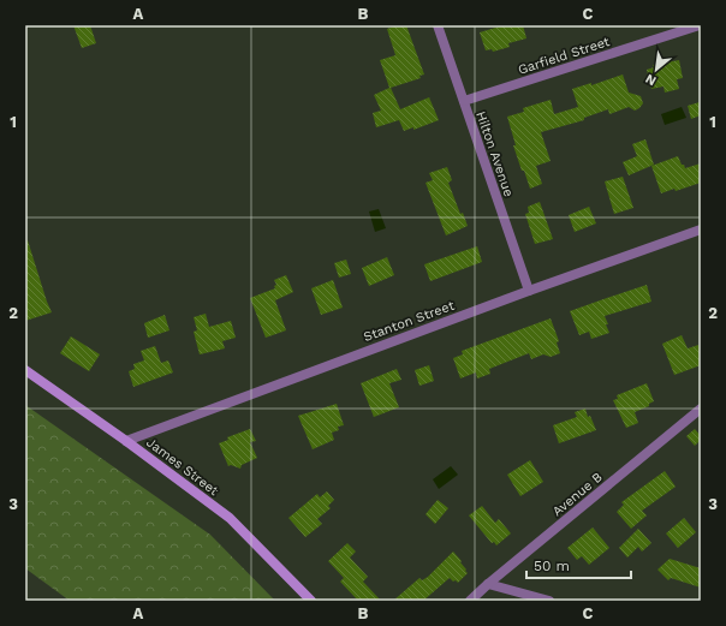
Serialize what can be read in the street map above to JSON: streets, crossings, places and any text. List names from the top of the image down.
{
  "streets": {
    "main road": ["James Street"],
    "street": [
      "Garfield Street",
      "Hilton Avenue",
      "Stanton Street",
      "Avenue B"
    ]
  },
  "crossings": [
    ["Garfield Street", "Hilton Avenue"],
    ["Hilton Avenue", "Stanton Street"],
    ["Stanton Street", "James Street"]
  ],
  "scale_bar": "50 m",
  "north": "bottom left",
  "grid": {
    "columns": ["A", "B", "C"],
    "rows": ["1", "2", "3"]
  }
}
